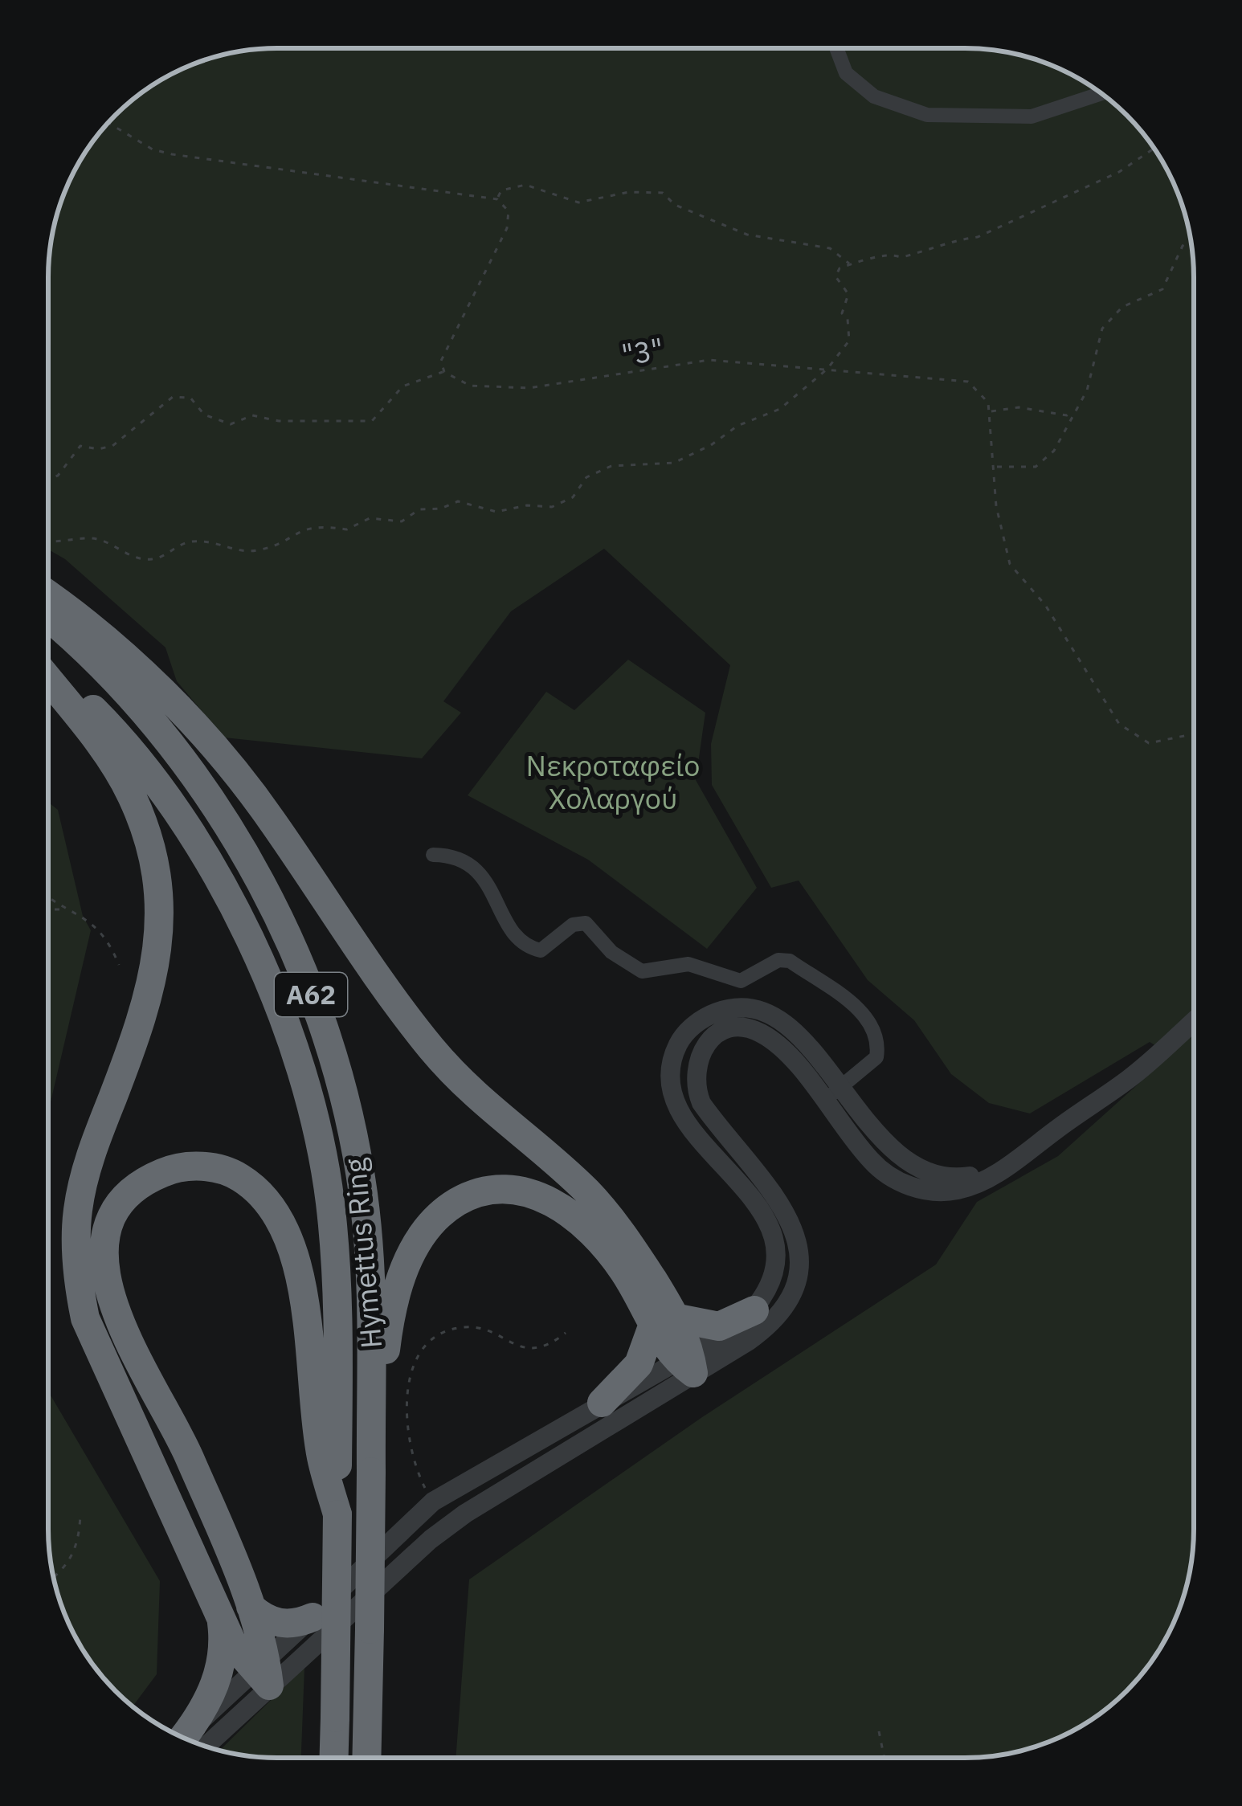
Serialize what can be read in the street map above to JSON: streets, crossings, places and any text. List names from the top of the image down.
{
  "streets": {
    "highway": ["Α62", "Hymettus Ring"],
    "path": ["\"3\""]
  },
  "parks": ["Νεκροταφείο Χολαργού"]
}
